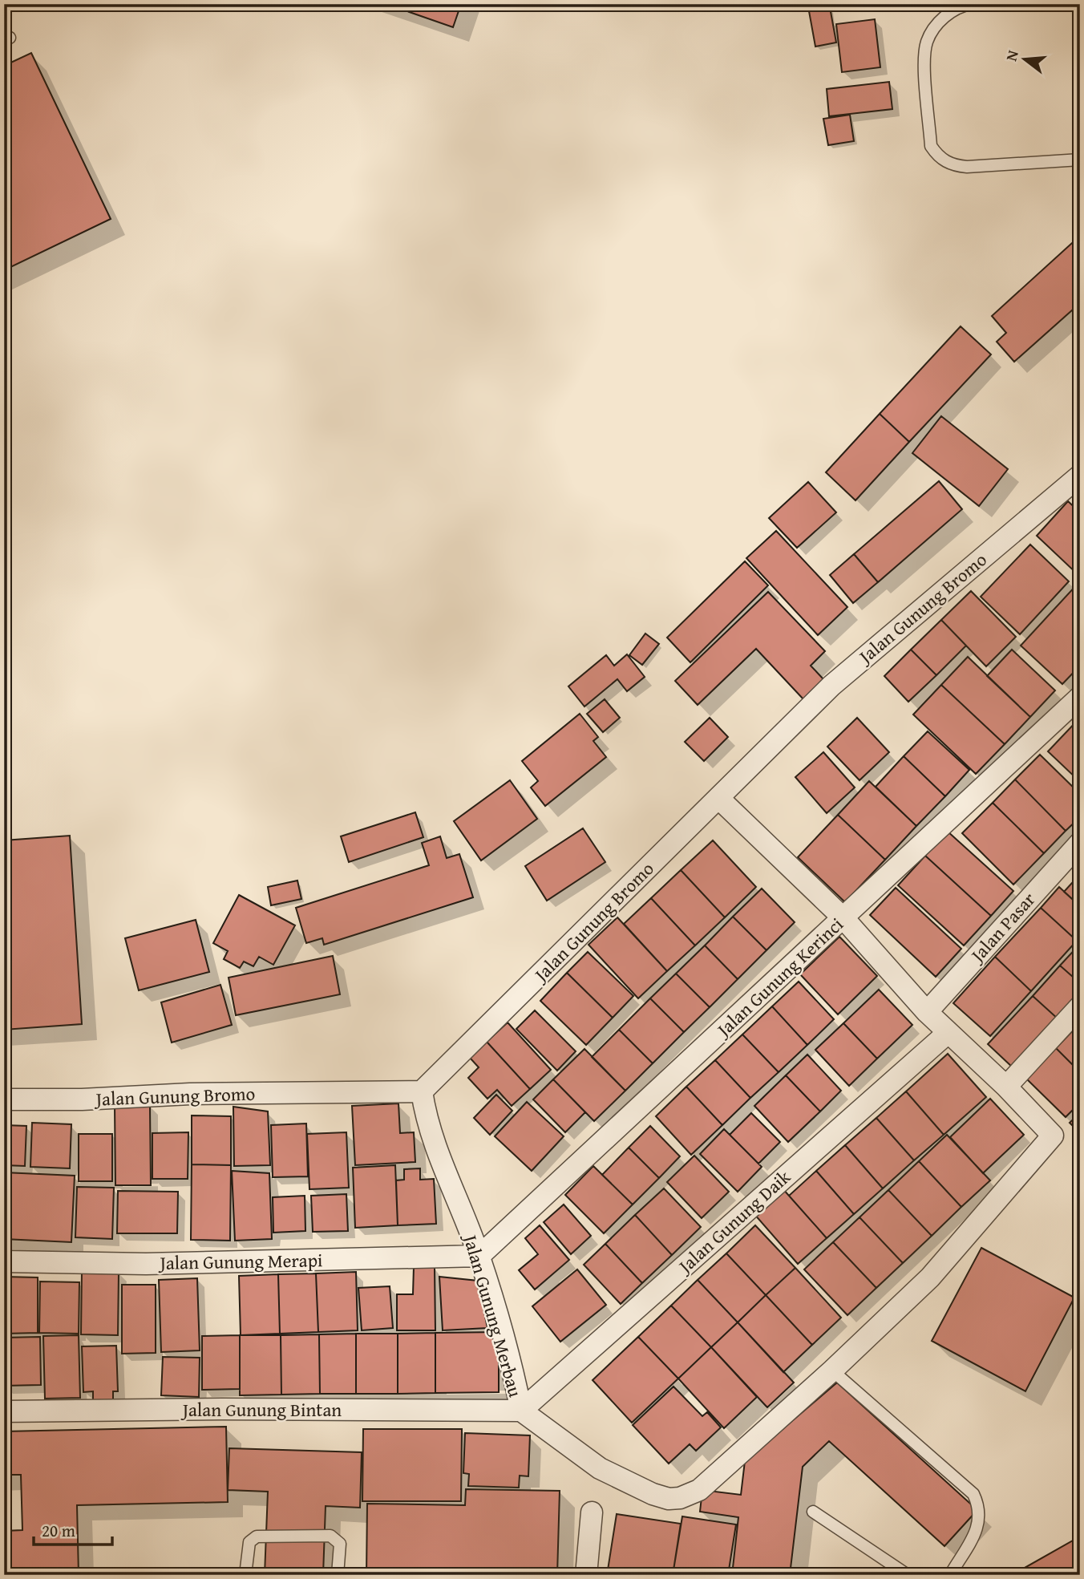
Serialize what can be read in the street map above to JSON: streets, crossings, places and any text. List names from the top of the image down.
{
  "streets": {
    "street": [
      "Jalan Gunung Bromo",
      "Jalan Pasar",
      "Jalan Gunung Kerinci",
      "Jalan Gunung Daik",
      "Jalan Gunung Merapi",
      "Jalan Gunung Merbau",
      "Jalan Gunung Bintan"
    ]
  },
  "crossings": [
    ["Jalan Gunung Bromo", "Jalan Gunung Merbau"],
    ["Jalan Gunung Kerinci", "Jalan Gunung Merapi"],
    ["Jalan Gunung Kerinci", "Jalan Gunung Merbau"],
    ["Jalan Gunung Daik", "Jalan Gunung Merbau"],
    ["Jalan Gunung Daik", "Jalan Gunung Bintan"],
    ["Jalan Gunung Merapi", "Jalan Gunung Merbau"],
    ["Jalan Gunung Merbau", "Jalan Gunung Bintan"]
  ],
  "scale_bar": "20 m",
  "north": "left"
}
